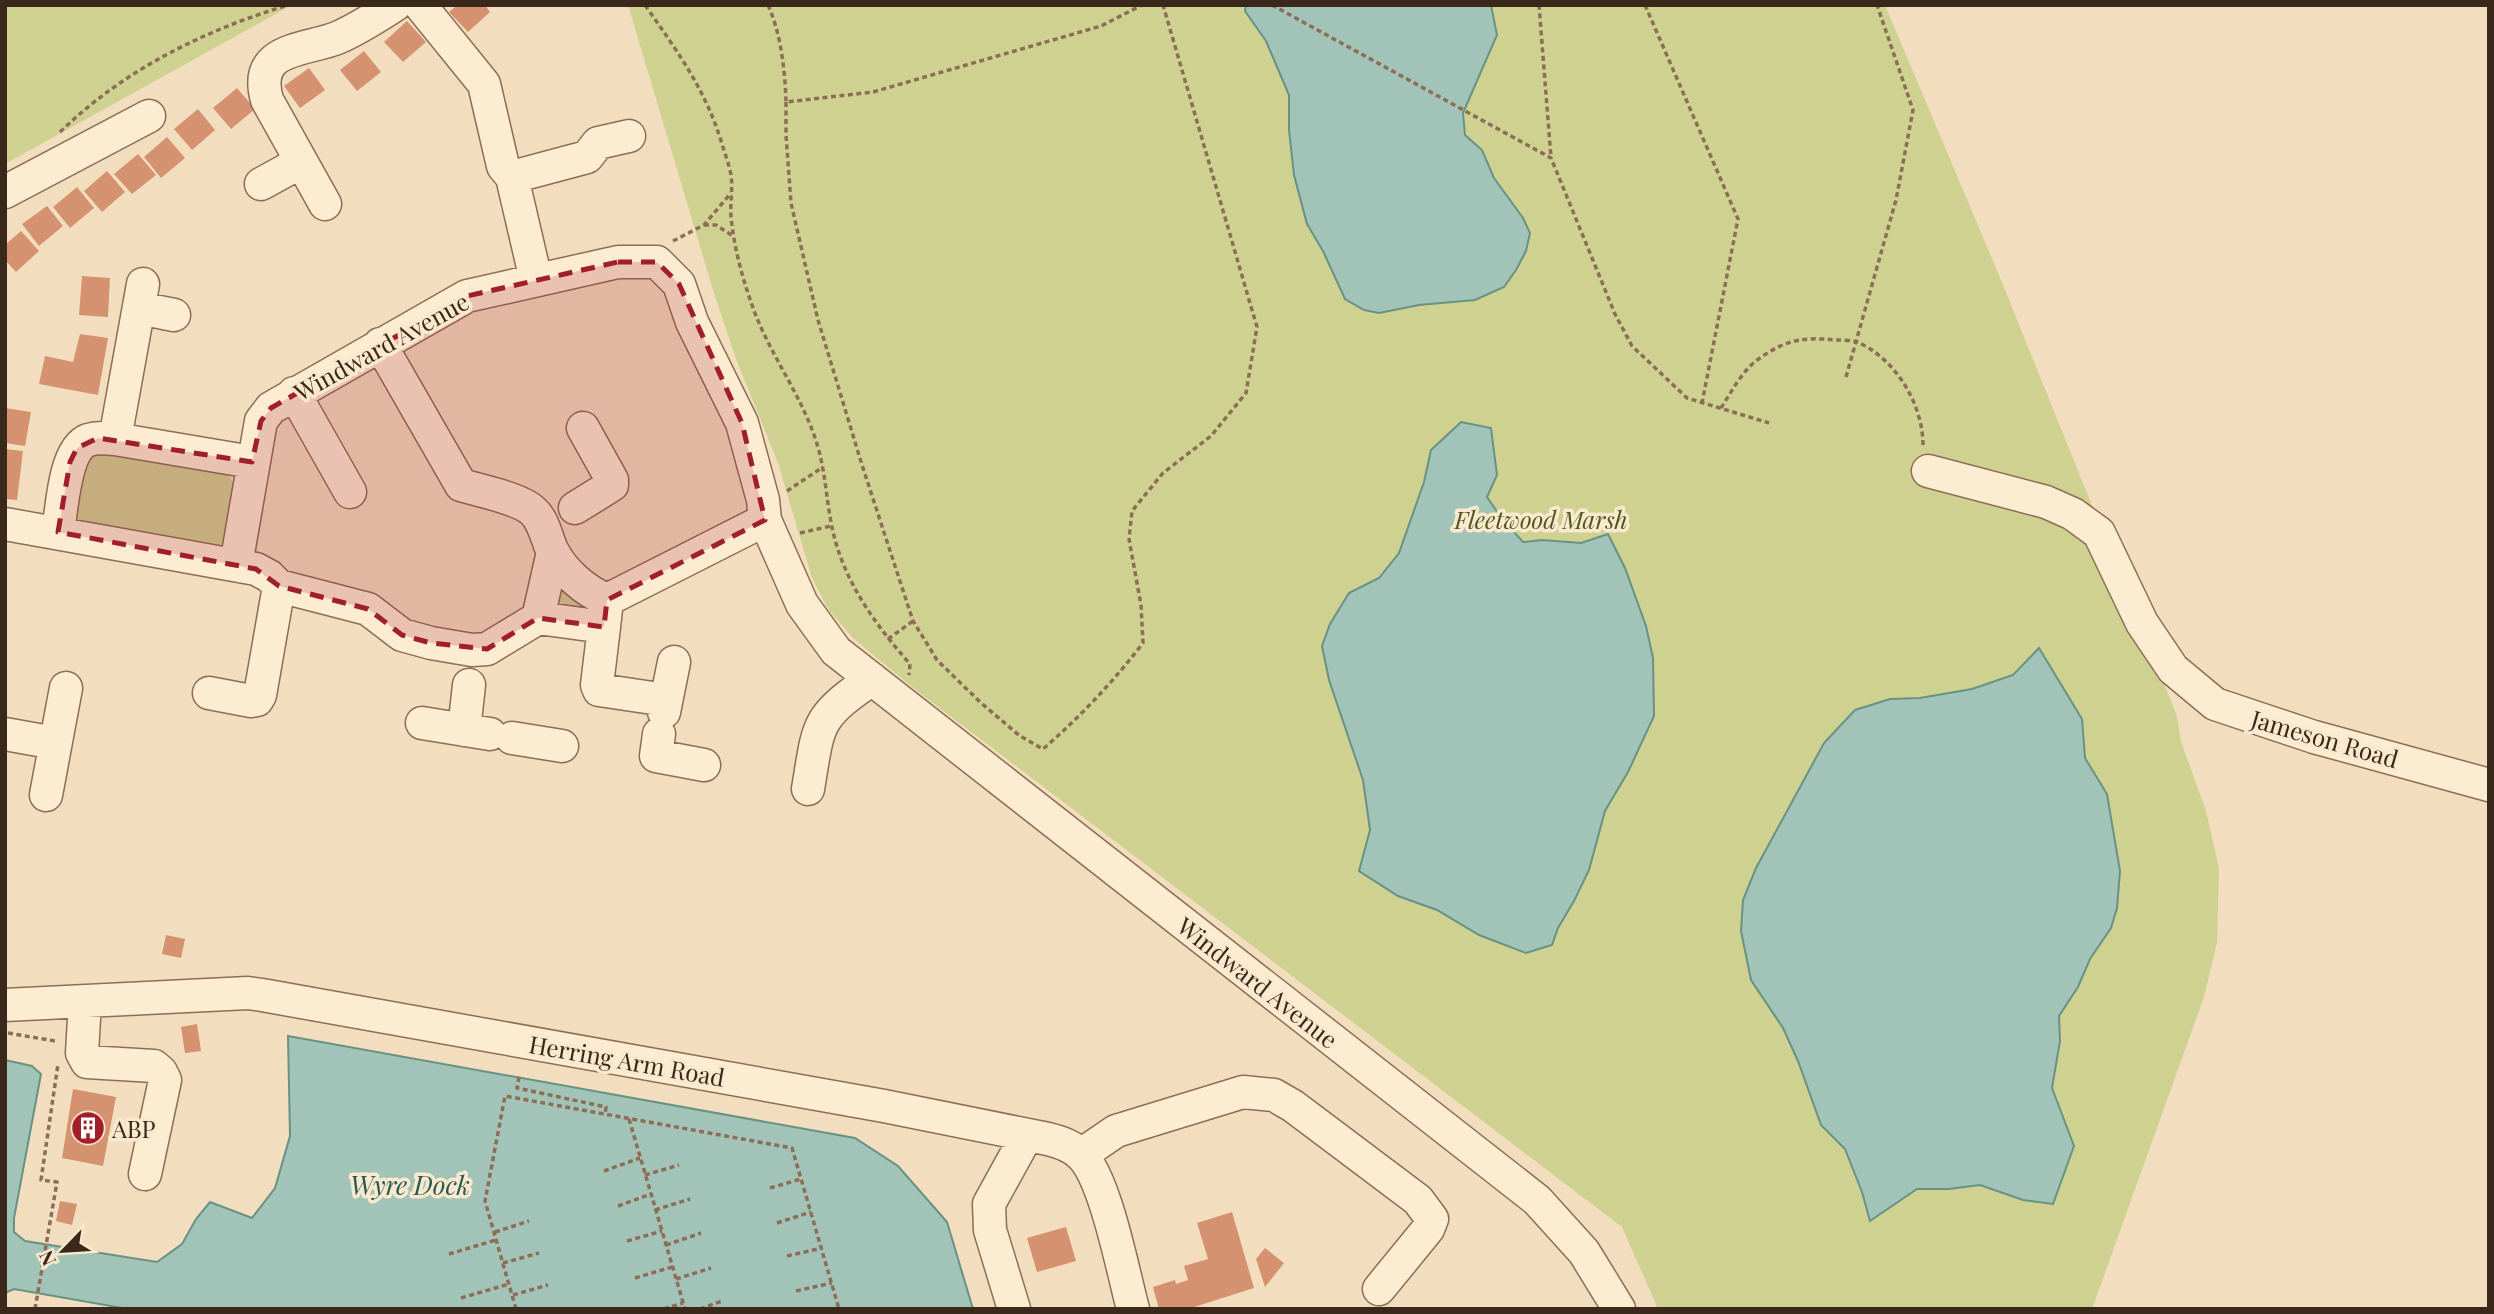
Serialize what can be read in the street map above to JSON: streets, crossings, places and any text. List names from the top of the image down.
{
  "streets": {
    "street": ["Windward Avenue", "Jameson Road", "Herring Arm Road"]
  },
  "water": ["Wyre Dock"],
  "parks": ["Fleetwood Marsh"],
  "places": {
    "building": ["ABP"]
  },
  "north": "bottom left"
}
